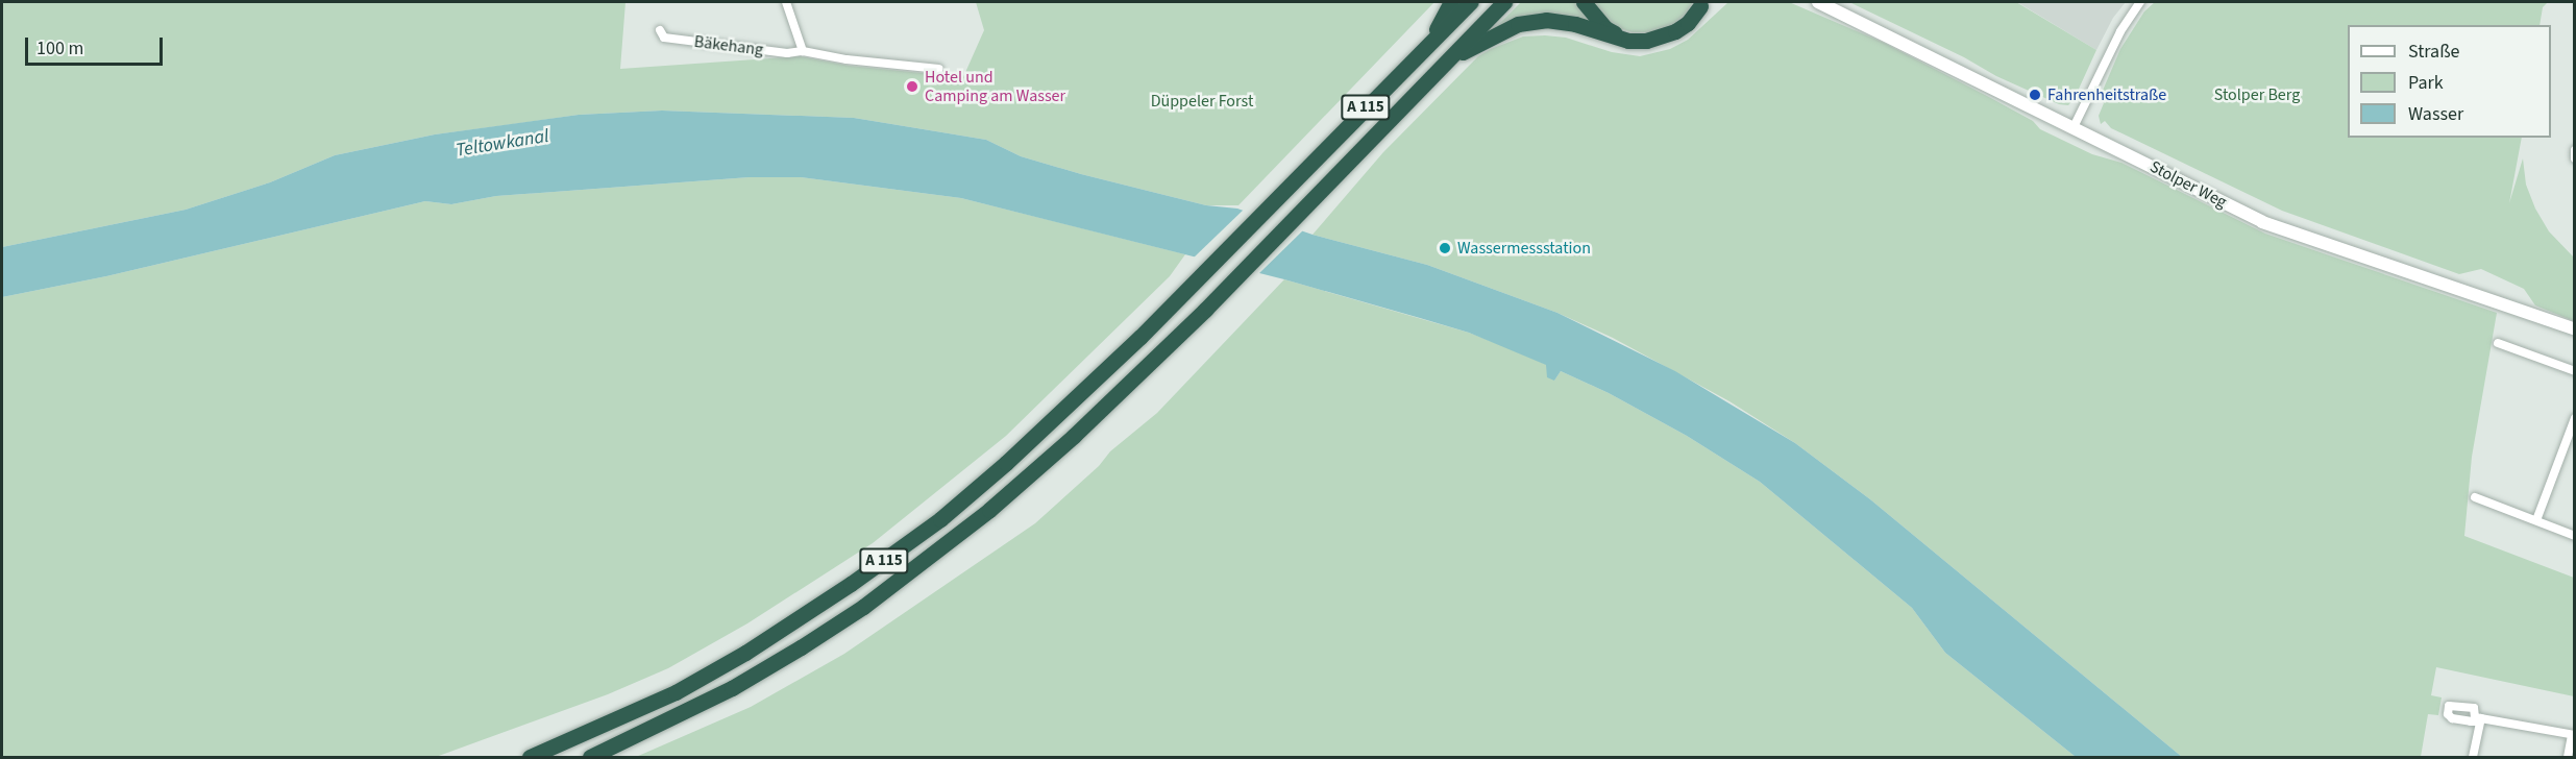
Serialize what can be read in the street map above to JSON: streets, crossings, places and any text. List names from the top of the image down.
{
  "streets": {
    "highway": ["A 115"],
    "street": ["Bäkehang", "Stolper Weg"]
  },
  "water": ["Teltowkanal"],
  "parks": ["Stolper Berg", "Düppeler Forst"],
  "places": ["Hotel und Camping am Wasser", "Fahrenheitstraße", "Wassermessstation"],
  "legend": ["Straße", "Park", "Wasser"],
  "scale_bar": "100 m"
}
